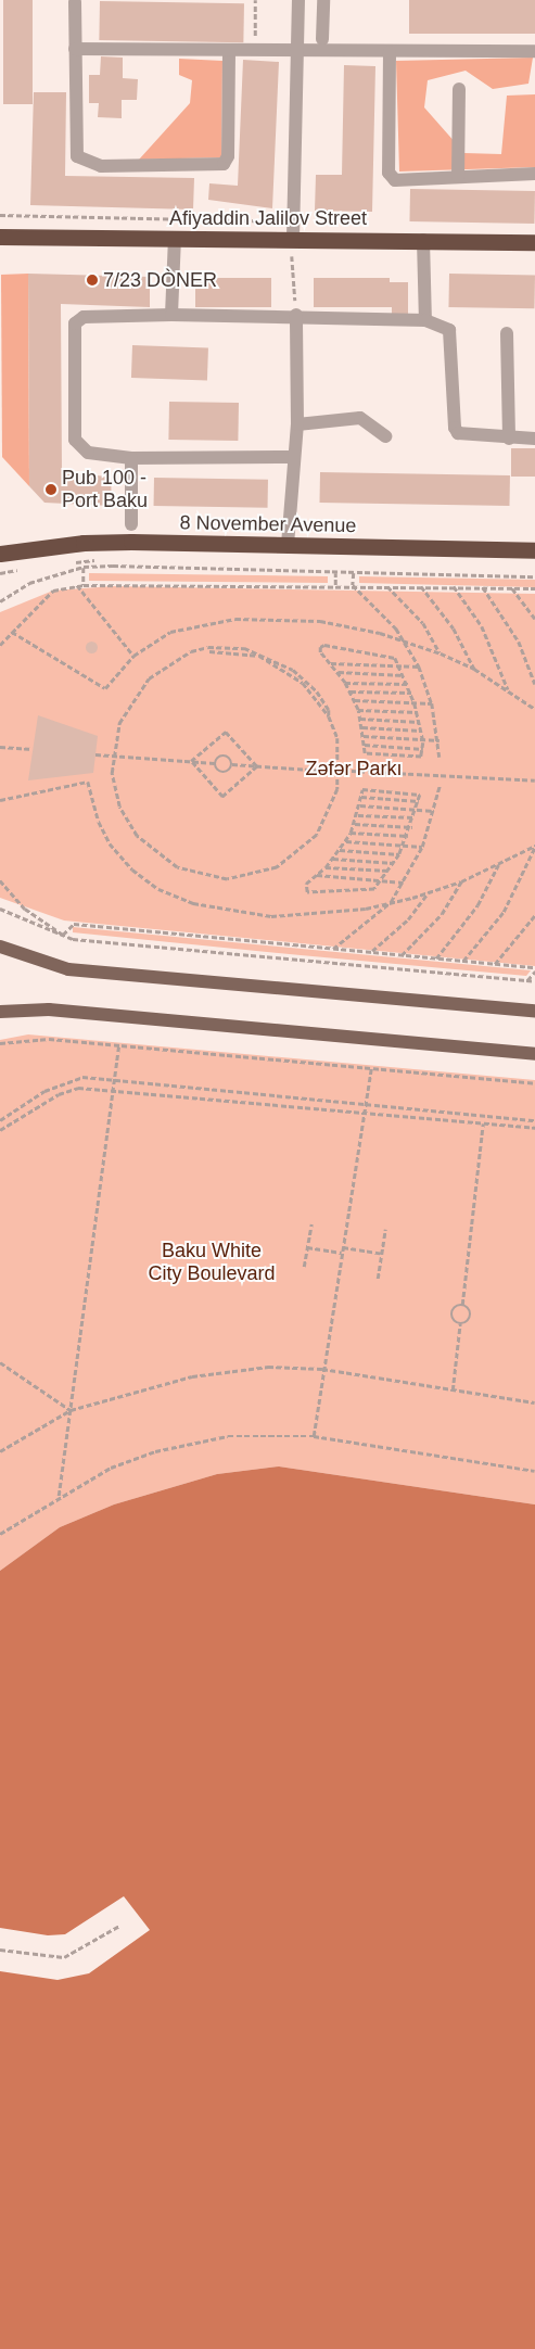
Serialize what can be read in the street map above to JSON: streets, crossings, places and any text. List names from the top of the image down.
{
  "streets": {
    "highway": ["Afiyaddin Jalilov Street", "8 November Avenue"]
  },
  "parks": ["Zəfər Parkı", "Baku White City Boulevard"],
  "places": ["7/23 DÒNER", "Pub 100 - Port Baku"]
}
